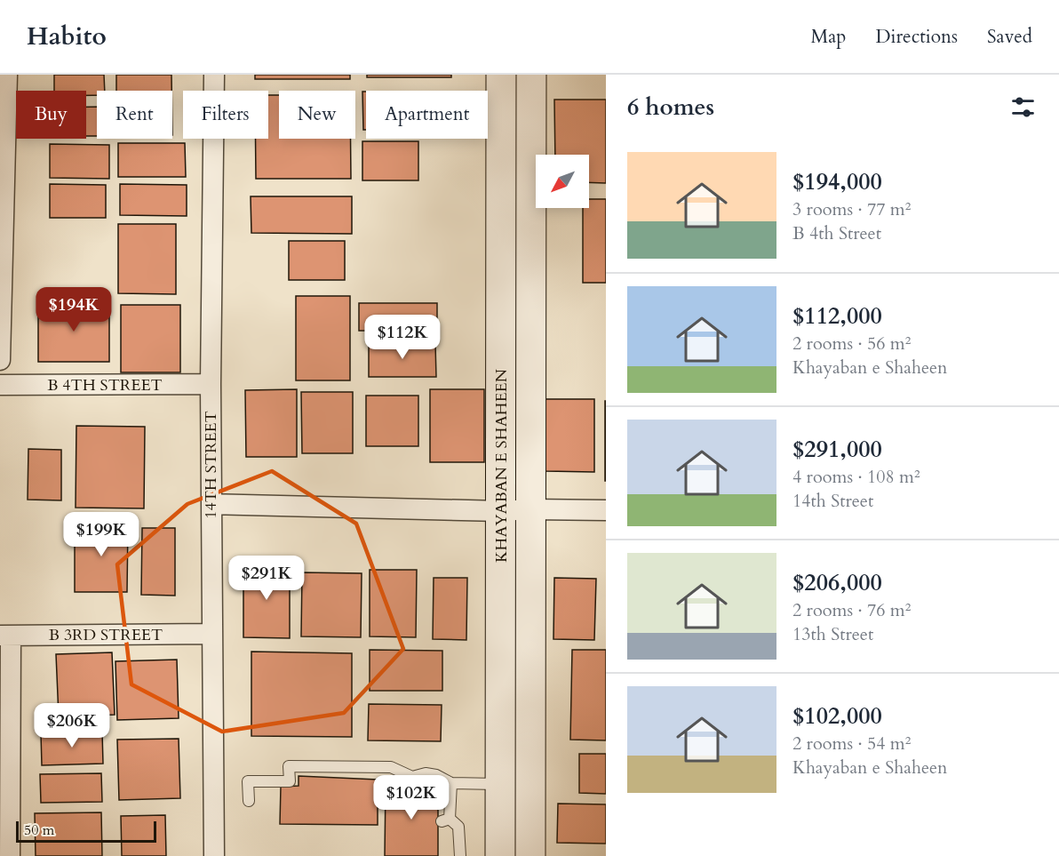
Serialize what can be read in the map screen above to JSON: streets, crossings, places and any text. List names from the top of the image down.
{
  "streets": {
    "main road": ["KHAYABAN E SHAHEEN"],
    "street": ["B 4TH STREET", "14TH STREET", "B 3RD STREET"]
  },
  "crossings": [
    ["B 4TH STREET", "14TH STREET"],
    ["14TH STREET", "B 3RD STREET"]
  ],
  "scale_bar": "50 m",
  "north": "bottom left",
  "page": {
    "header": "Habito",
    "nav": ["Map", "Directions", "Saved"],
    "heading": "6 homes",
    "chip": [
      "Buy",
      "Rent",
      "Filters",
      "New",
      "Apartment"
    ],
    "list": [
      {
        "name": "$194,000",
        "note": "3 rooms · 77 m² · B 4th Street"
      },
      {
        "name": "$112,000",
        "note": "2 rooms · 56 m² · Khayaban e Shaheen"
      },
      {
        "name": "$291,000",
        "note": "4 rooms · 108 m² · 14th Street"
      },
      {
        "name": "$206,000",
        "note": "2 rooms · 76 m² · 13th Street"
      },
      {
        "name": "$102,000",
        "note": "2 rooms · 54 m² · Khayaban e Shaheen"
      }
    ],
    "price": [
      "$194K",
      "$112K",
      "$199K",
      "$291K",
      "$206K",
      "$102K"
    ],
    "scale": "50 m"
  }
}
